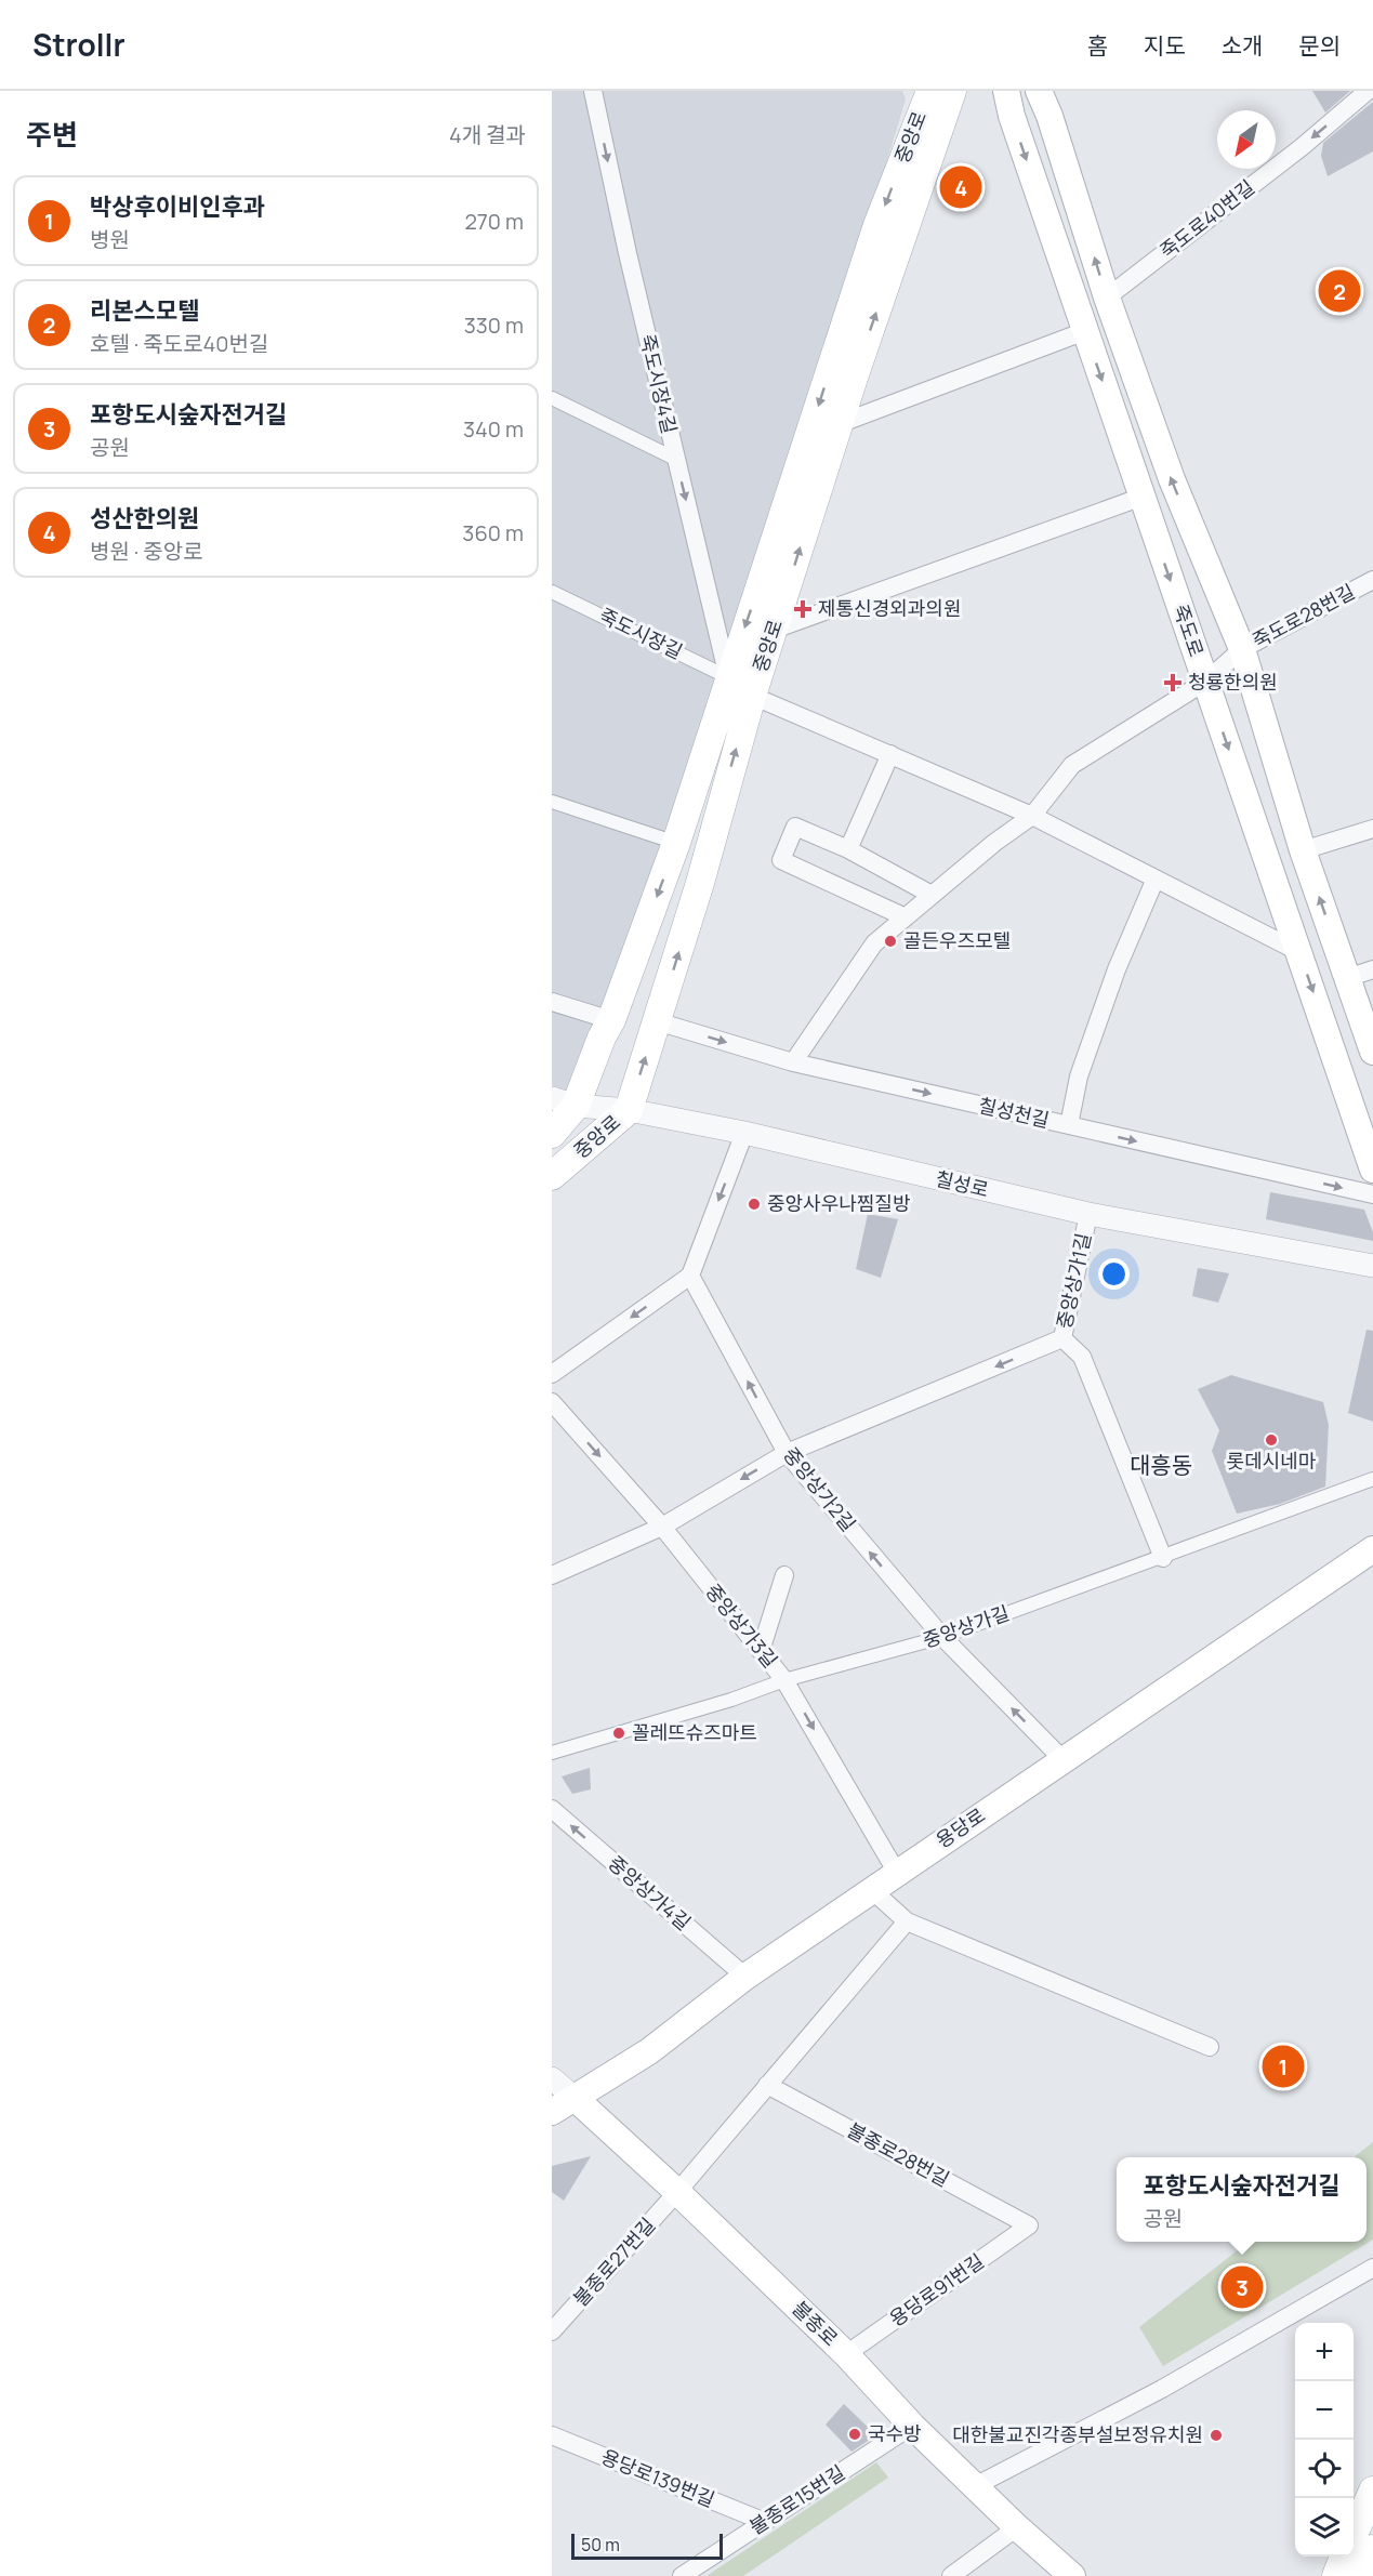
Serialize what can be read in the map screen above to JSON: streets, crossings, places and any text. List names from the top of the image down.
{
  "streets": {
    "main road": [
      "중앙로",
      "죽도로",
      "용당로",
      "불종로"
    ],
    "street": [
      "죽도로40번길",
      "죽도시장4길",
      "죽도로28번길",
      "죽도시장길",
      "칠성천길",
      "칠성로",
      "중앙상가1길",
      "중앙상가2길",
      "중앙상가3길",
      "중앙상가길",
      "중앙상가4길",
      "불종로28번길",
      "불종로27번길",
      "용당로91번길",
      "용당로139번길",
      "불종로15번길"
    ]
  },
  "crossings": [
    ["중앙로", "죽도시장4길"],
    ["중앙로", "죽도시장길"],
    ["중앙로", "칠성천길"],
    ["중앙로", "칠성로"],
    ["죽도시장4길", "죽도시장길"],
    ["죽도로28번길", "죽도로"],
    ["죽도로28번길", "칠성천길"],
    ["칠성로", "중앙상가1길"],
    ["중앙상가1길", "중앙상가길"],
    ["중앙상가2길", "중앙상가길"],
    ["중앙상가2길", "용당로"],
    ["중앙상가3길", "중앙상가길"],
    ["중앙상가3길", "용당로"],
    ["용당로", "중앙상가4길"],
    ["용당로", "불종로"],
    ["불종로28번길", "용당로91번길"],
    ["불종로27번길", "불종로"],
    ["용당로91번길", "불종로"],
    ["불종로", "불종로15번길"],
    ["용당로139번길", "불종로15번길"]
  ],
  "one_way": [
    "죽도로40번길",
    "죽도시장4길",
    "칠성천길",
    "중앙상가2길",
    "중앙상가3길",
    "중앙상가4길"
  ],
  "districts": ["대흥동"],
  "places": {
    "health": ["제통신경외과의원", "청룡한의원"],
    "other": [
      "골든우즈모텔",
      "중앙사우나찜질방",
      "롯데시네마",
      "꼴레뜨슈즈마트",
      "국수방",
      "대한불교진각종부설보정유치원"
    ]
  },
  "scale_bar": "50 m",
  "north": "bottom left",
  "page": {
    "header": "Strollr",
    "nav": [
      "홈",
      "지도",
      "소개",
      "문의"
    ],
    "heading": ["주변", "4개 결과"],
    "pins": [
      "4",
      "2",
      "1",
      "3"
    ],
    "list": [
      {
        "mark": "1",
        "name": "박상후이비인후과",
        "note": "병원",
        "value": "270 m"
      },
      {
        "mark": "2",
        "name": "리본스모텔",
        "note": "호텔 · 죽도로40번길",
        "value": "330 m"
      },
      {
        "mark": "3",
        "name": "포항도시숲자전거길",
        "note": "공원",
        "value": "340 m"
      },
      {
        "mark": "4",
        "name": "성산한의원",
        "note": "병원 · 중앙로",
        "value": "360 m"
      }
    ],
    "popup": ["포항도시숲자전거길", "공원"],
    "map_buttons": ["+", "−"],
    "scale": "50 m"
  }
}
